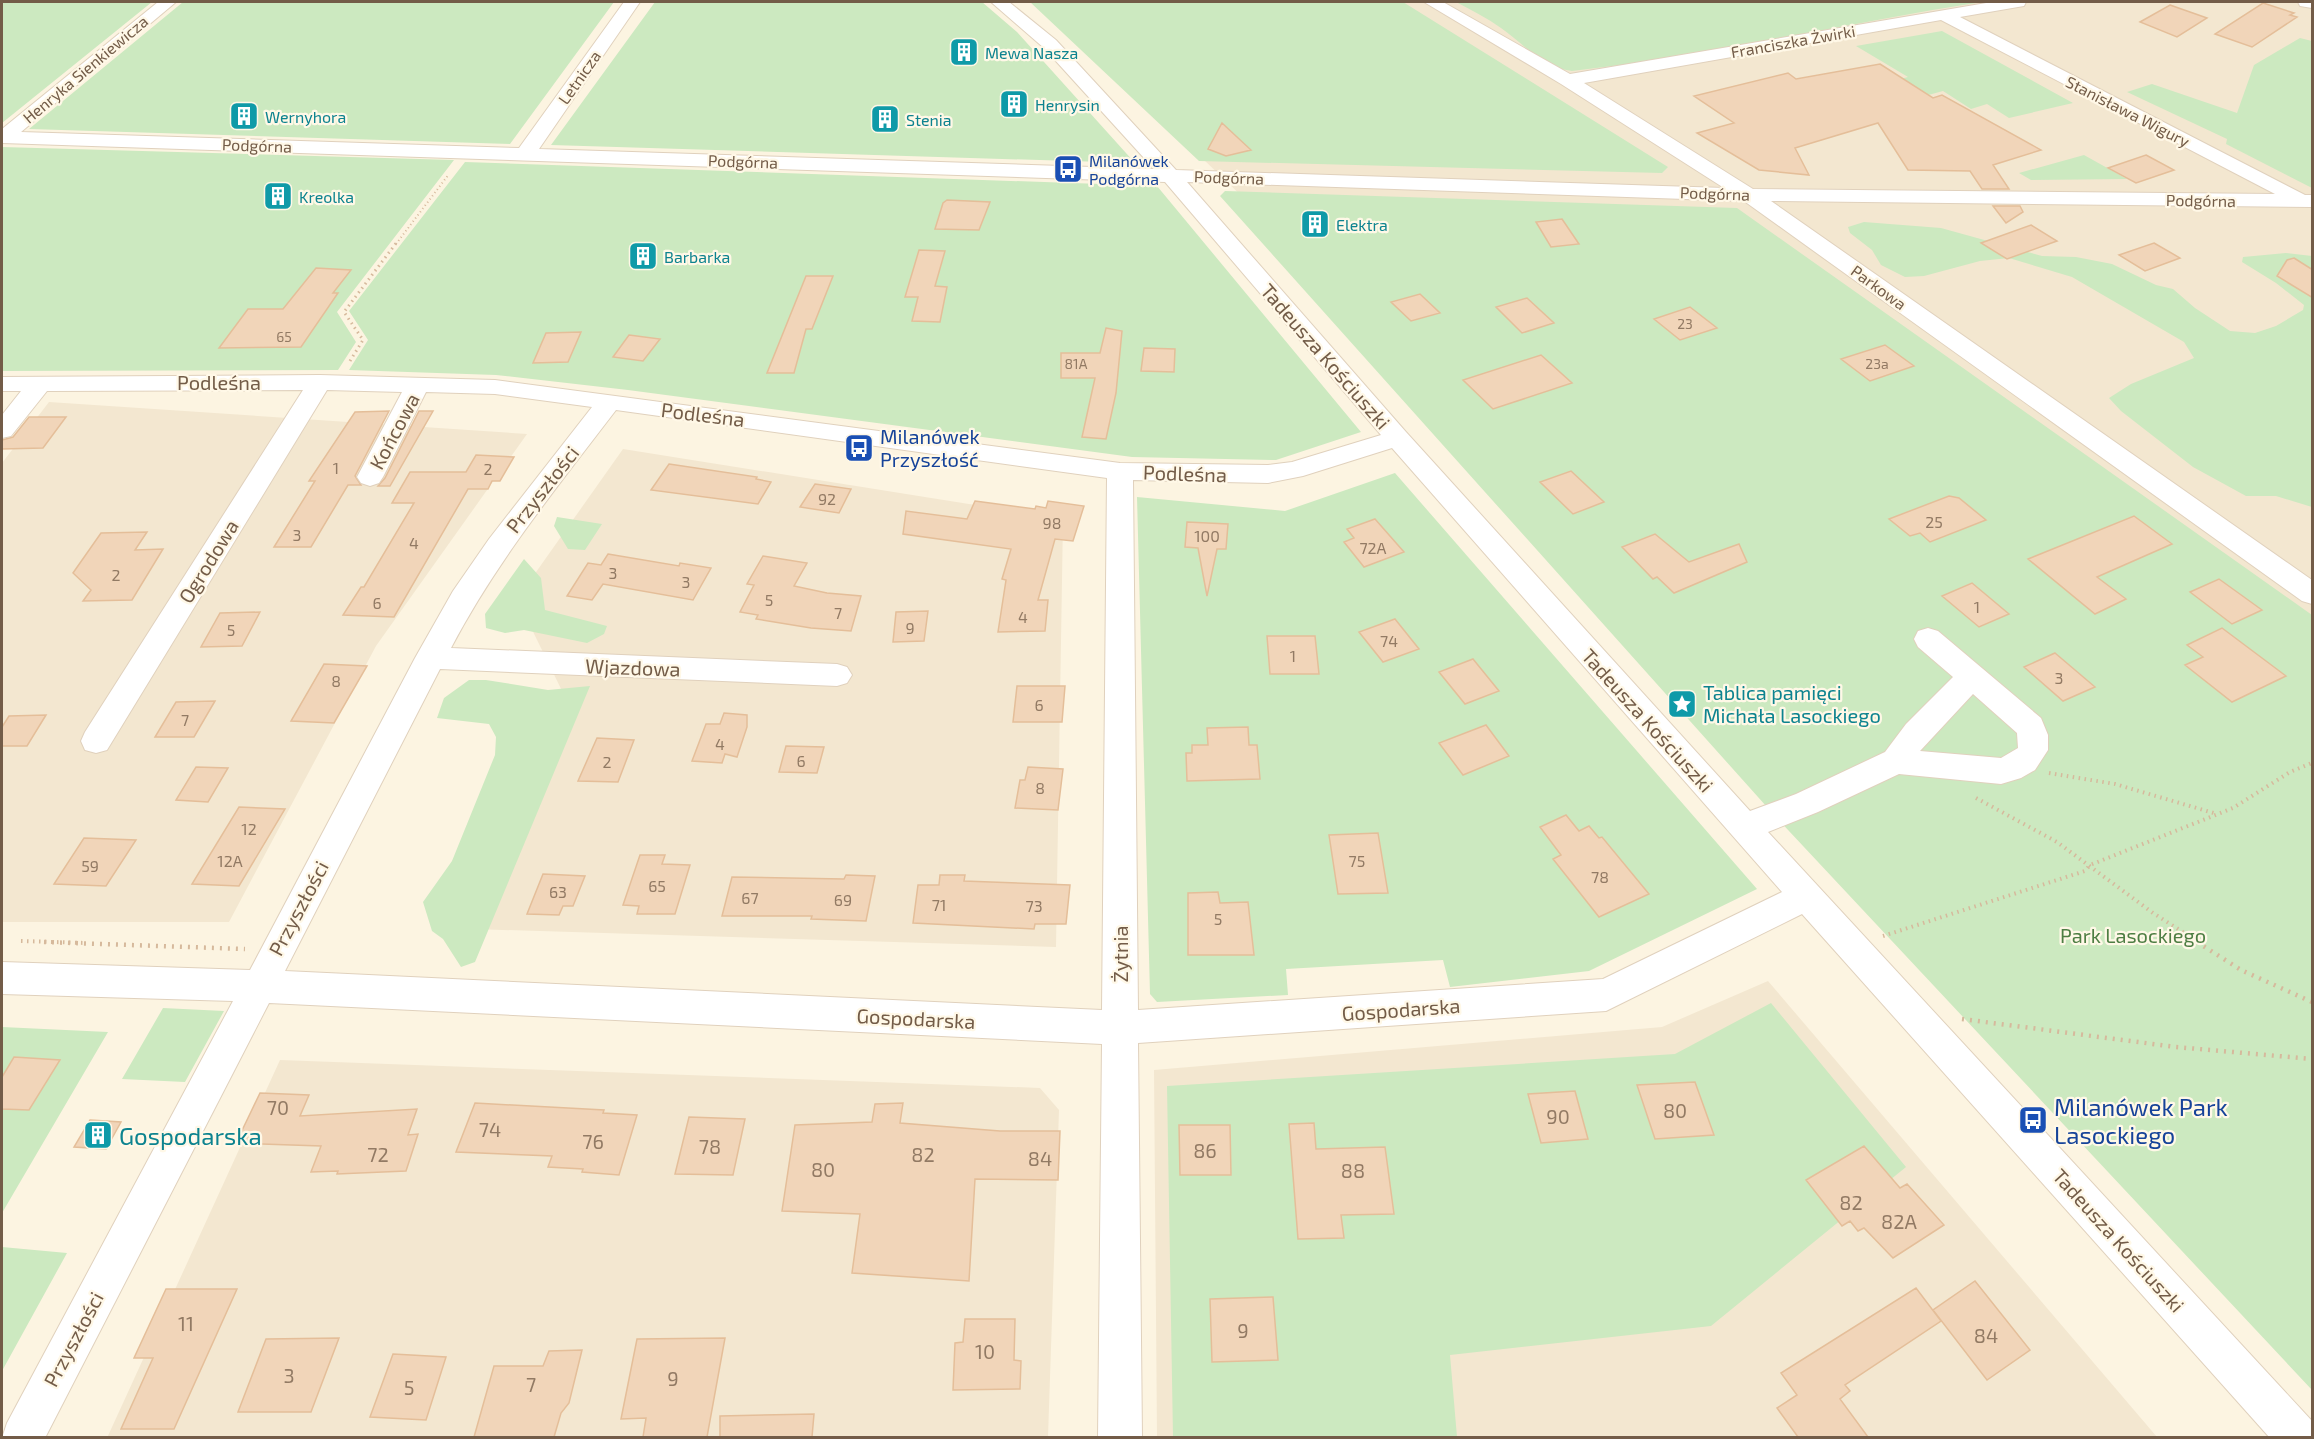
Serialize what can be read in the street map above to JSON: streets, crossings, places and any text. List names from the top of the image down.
{
  "streets": {
    "street": [
      "Franciszka Żwirki",
      "Henryka Sienkiewicza",
      "Letnicza",
      "Stanisława Wigury",
      "Podgórna",
      "Parkowa",
      "Tadeusza Kościuszki",
      "Podleśna",
      "Końcowa",
      "Przyszłości",
      "Ogrodowa",
      "Wjazdowa",
      "Żytnia",
      "Gospodarska"
    ]
  },
  "crossings": [
    ["Franciszka Żwirki", "Stanisława Wigury"],
    ["Franciszka Żwirki", "Parkowa"],
    ["Henryka Sienkiewicza", "Podgórna"],
    ["Letnicza", "Podgórna"],
    ["Stanisława Wigury", "Podgórna"],
    ["Podgórna", "Parkowa"],
    ["Podgórna", "Tadeusza Kościuszki"],
    ["Tadeusza Kościuszki", "Podleśna"],
    ["Tadeusza Kościuszki", "Gospodarska"],
    ["Podleśna", "Końcowa"],
    ["Podleśna", "Przyszłości"],
    ["Podleśna", "Ogrodowa"],
    ["Podleśna", "Żytnia"],
    ["Przyszłości", "Wjazdowa"],
    ["Przyszłości", "Gospodarska"],
    ["Żytnia", "Gospodarska"]
  ],
  "parks": ["Park Lasockiego"],
  "places": {
    "building": [
      "Mewa Nasza",
      "Henrysin",
      "Wernyhora",
      "Stenia",
      "Kreolka",
      "Elektra",
      "Barbarka",
      "Gospodarska"
    ],
    "bus stop": ["Milanówek Podgórna", "Milanówek Przyszłość", "Milanówek Park Lasockiego"],
    "place": ["Tablica pamięci Michała Lasockiego"]
  },
  "house_numbers": [
    "23",
    "65",
    "81A",
    "23a",
    "1",
    "2",
    "92",
    "25",
    "98",
    "3",
    "100",
    "4",
    "72A",
    "3",
    "2",
    "3",
    "5",
    "6",
    "1",
    "7",
    "4",
    "9",
    "5",
    "74",
    "1",
    "3",
    "8",
    "6",
    "7",
    "4",
    "6",
    "2",
    "8",
    "12",
    "12A",
    "75",
    "59",
    "78",
    "65",
    "63",
    "67",
    "69",
    "71",
    "73",
    "5",
    "70",
    "80",
    "90",
    "74",
    "76",
    "78",
    "86",
    "72",
    "82",
    "84",
    "80",
    "88",
    "82",
    "82A",
    "11",
    "9",
    "84",
    "10",
    "3",
    "9",
    "7",
    "5"
  ]
}
